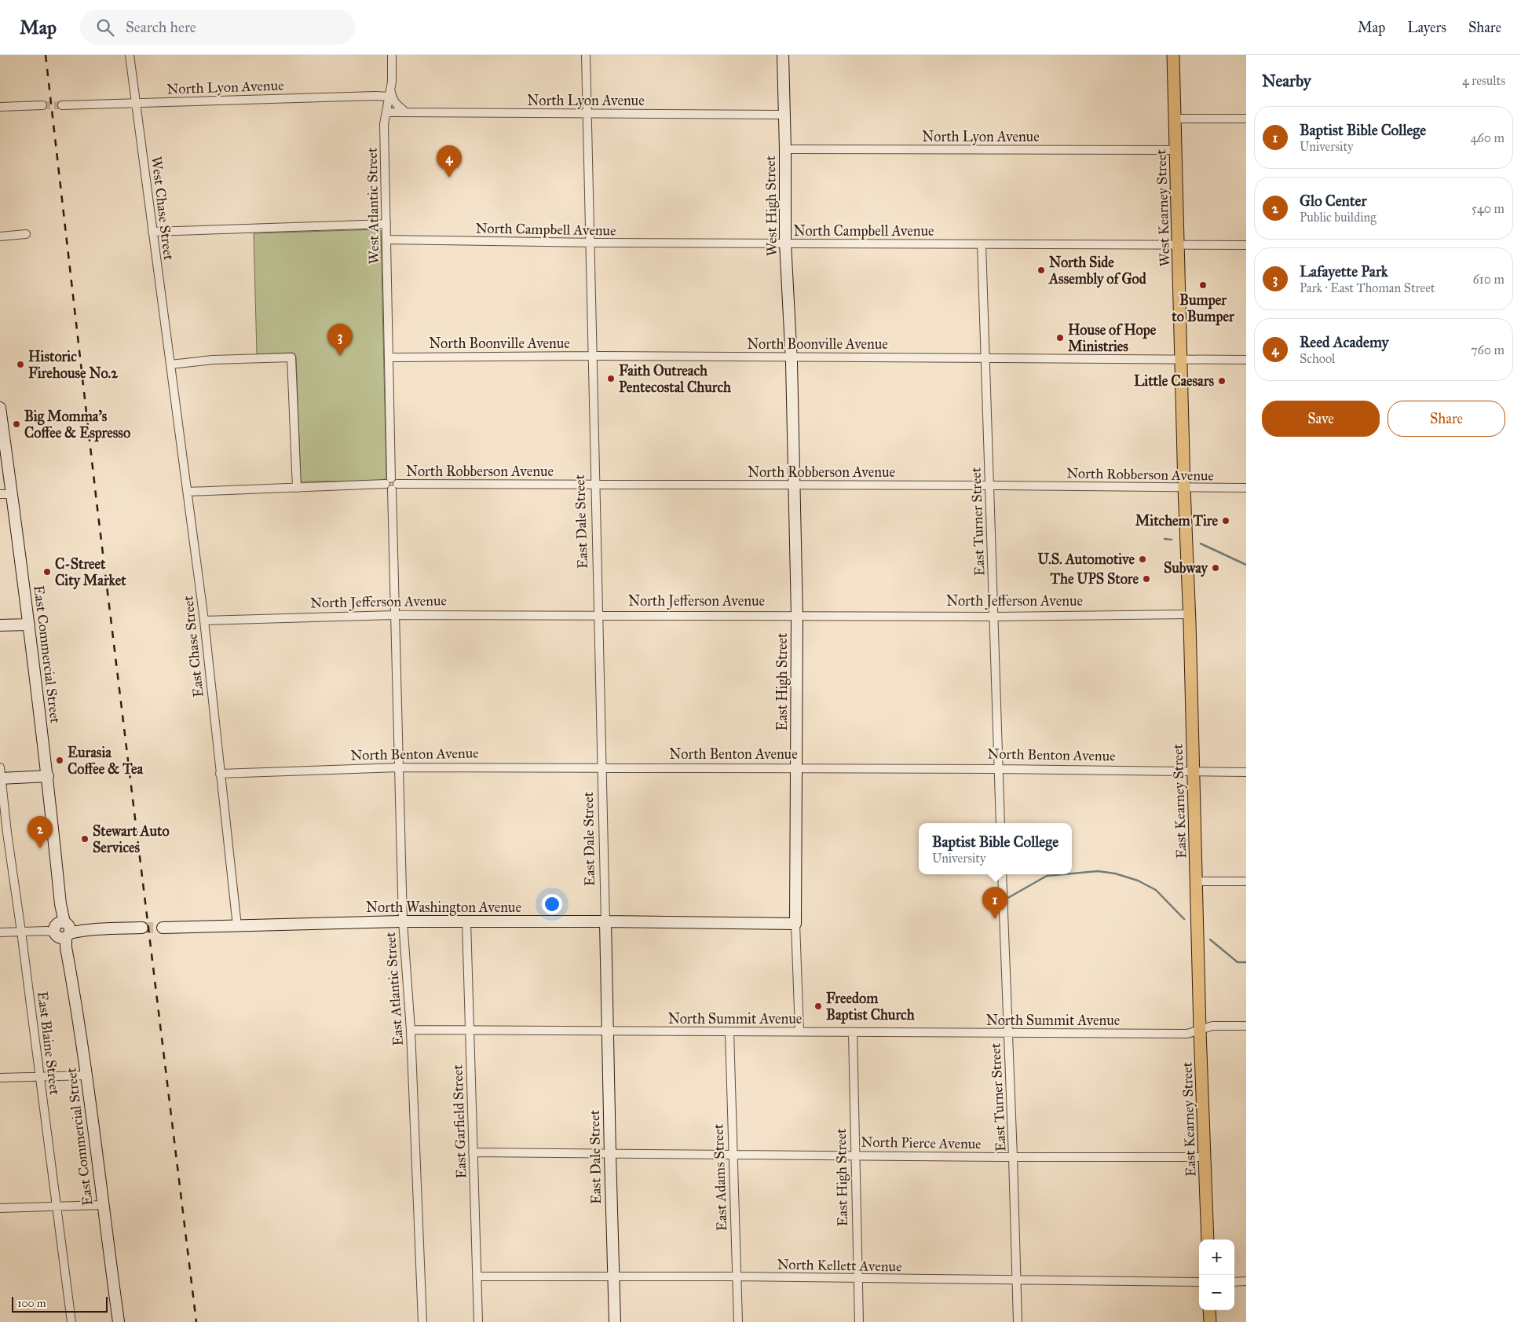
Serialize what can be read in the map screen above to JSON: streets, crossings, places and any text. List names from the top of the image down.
{
  "streets": {
    "main road": ["West Kearney Street", "East Kearney Street"],
    "street": [
      "North Lyon Avenue",
      "West Atlantic Street",
      "West High Street",
      "West Chase Street",
      "North Campbell Avenue",
      "North Boonville Avenue",
      "North Robberson Avenue",
      "East Dale Street",
      "East Turner Street",
      "North Jefferson Avenue",
      "East Chase Street",
      "East Commercial Street",
      "East High Street",
      "North Benton Avenue",
      "North Washington Avenue",
      "East Atlantic Street",
      "North Summit Avenue",
      "East Blaine Street",
      "East Garfield Street",
      "North Pierce Avenue",
      "East Adams Street",
      "North Kellett Avenue"
    ]
  },
  "crossings": [
    ["North Lyon Avenue", "West Atlantic Street"],
    ["North Lyon Avenue", "West High Street"],
    ["North Lyon Avenue", "West Chase Street"],
    ["North Lyon Avenue", "West Kearney Street"],
    ["North Lyon Avenue", "East Dale Street"],
    ["West Atlantic Street", "North Campbell Avenue"],
    ["West Atlantic Street", "North Boonville Avenue"],
    ["West Atlantic Street", "East Atlantic Street"],
    ["West High Street", "North Campbell Avenue"],
    ["West High Street", "North Boonville Avenue"],
    ["West High Street", "East High Street"],
    ["West Chase Street", "East Chase Street"],
    ["West Kearney Street", "North Campbell Avenue"],
    ["West Kearney Street", "North Boonville Avenue"],
    ["West Kearney Street", "East Kearney Street"],
    ["North Campbell Avenue", "East Dale Street"],
    ["North Campbell Avenue", "East Turner Street"],
    ["North Boonville Avenue", "East Dale Street"],
    ["North Boonville Avenue", "East Turner Street"],
    ["North Boonville Avenue", "East High Street"],
    ["North Boonville Avenue", "East Kearney Street"],
    ["North Boonville Avenue", "East Atlantic Street"],
    ["North Robberson Avenue", "East Dale Street"],
    ["North Robberson Avenue", "East Turner Street"],
    ["North Robberson Avenue", "East Chase Street"],
    ["North Robberson Avenue", "East High Street"],
    ["North Robberson Avenue", "East Kearney Street"],
    ["North Robberson Avenue", "East Atlantic Street"],
    ["East Dale Street", "North Jefferson Avenue"],
    ["East Dale Street", "North Benton Avenue"],
    ["East Dale Street", "North Washington Avenue"],
    ["East Dale Street", "North Summit Avenue"],
    ["East Dale Street", "North Pierce Avenue"],
    ["East Dale Street", "North Kellett Avenue"],
    ["East Turner Street", "North Jefferson Avenue"],
    ["East Turner Street", "North Benton Avenue"],
    ["East Turner Street", "North Summit Avenue"],
    ["East Turner Street", "North Pierce Avenue"],
    ["East Turner Street", "North Kellett Avenue"],
    ["North Jefferson Avenue", "East Chase Street"],
    ["North Jefferson Avenue", "East High Street"],
    ["North Jefferson Avenue", "East Kearney Street"],
    ["North Jefferson Avenue", "East Atlantic Street"],
    ["East Chase Street", "North Benton Avenue"],
    ["East Chase Street", "North Washington Avenue"],
    ["East High Street", "North Benton Avenue"],
    ["East High Street", "North Washington Avenue"],
    ["East High Street", "North Summit Avenue"],
    ["East High Street", "North Pierce Avenue"],
    ["East High Street", "North Kellett Avenue"],
    ["North Benton Avenue", "East Kearney Street"],
    ["North Benton Avenue", "East Atlantic Street"],
    ["East Kearney Street", "North Summit Avenue"],
    ["East Kearney Street", "North Pierce Avenue"],
    ["North Washington Avenue", "East Atlantic Street"],
    ["North Washington Avenue", "East Garfield Street"],
    ["East Atlantic Street", "North Summit Avenue"],
    ["North Summit Avenue", "East Garfield Street"],
    ["North Summit Avenue", "East Adams Street"],
    ["East Garfield Street", "North Pierce Avenue"],
    ["East Garfield Street", "North Kellett Avenue"],
    ["North Pierce Avenue", "East Adams Street"],
    ["East Adams Street", "North Kellett Avenue"]
  ],
  "places": [
    "North Side Assembly of God",
    "Bumper to Bumper",
    "House of Hope Ministries",
    "Historic Firehouse No.2",
    "Faith Outreach Pentecostal Church",
    "Little Caesars",
    "Big Momma's Coffee & Espresso",
    "Mitchem Tire",
    "U.S. Automotive",
    "Subway",
    "C-Street City Market",
    "The UPS Store",
    "Eurasia Coffee & Tea",
    "Stewart Auto Services",
    "Freedom Baptist Church"
  ],
  "scale_bar": "100 m",
  "page": {
    "header": "Map",
    "search": "Search here",
    "nav": ["Map", "Layers", "Share"],
    "heading": ["Nearby", "4 results"],
    "list": [
      {
        "mark": "1",
        "name": "Baptist Bible College",
        "note": "University",
        "value": "460 m"
      },
      {
        "mark": "2",
        "name": "Glo Center",
        "note": "Public building",
        "value": "540 m"
      },
      {
        "mark": "3",
        "name": "Lafayette Park",
        "note": "Park · East Thoman Street",
        "value": "610 m"
      },
      {
        "mark": "4",
        "name": "Reed Academy",
        "note": "School",
        "value": "760 m"
      }
    ],
    "pins": [
      "4",
      "3",
      "2",
      "1"
    ],
    "buttons": ["Save", "Share"],
    "popup": ["Baptist Bible College", "University"],
    "map_buttons": ["+", "−"],
    "scale": "100 m"
  }
}
